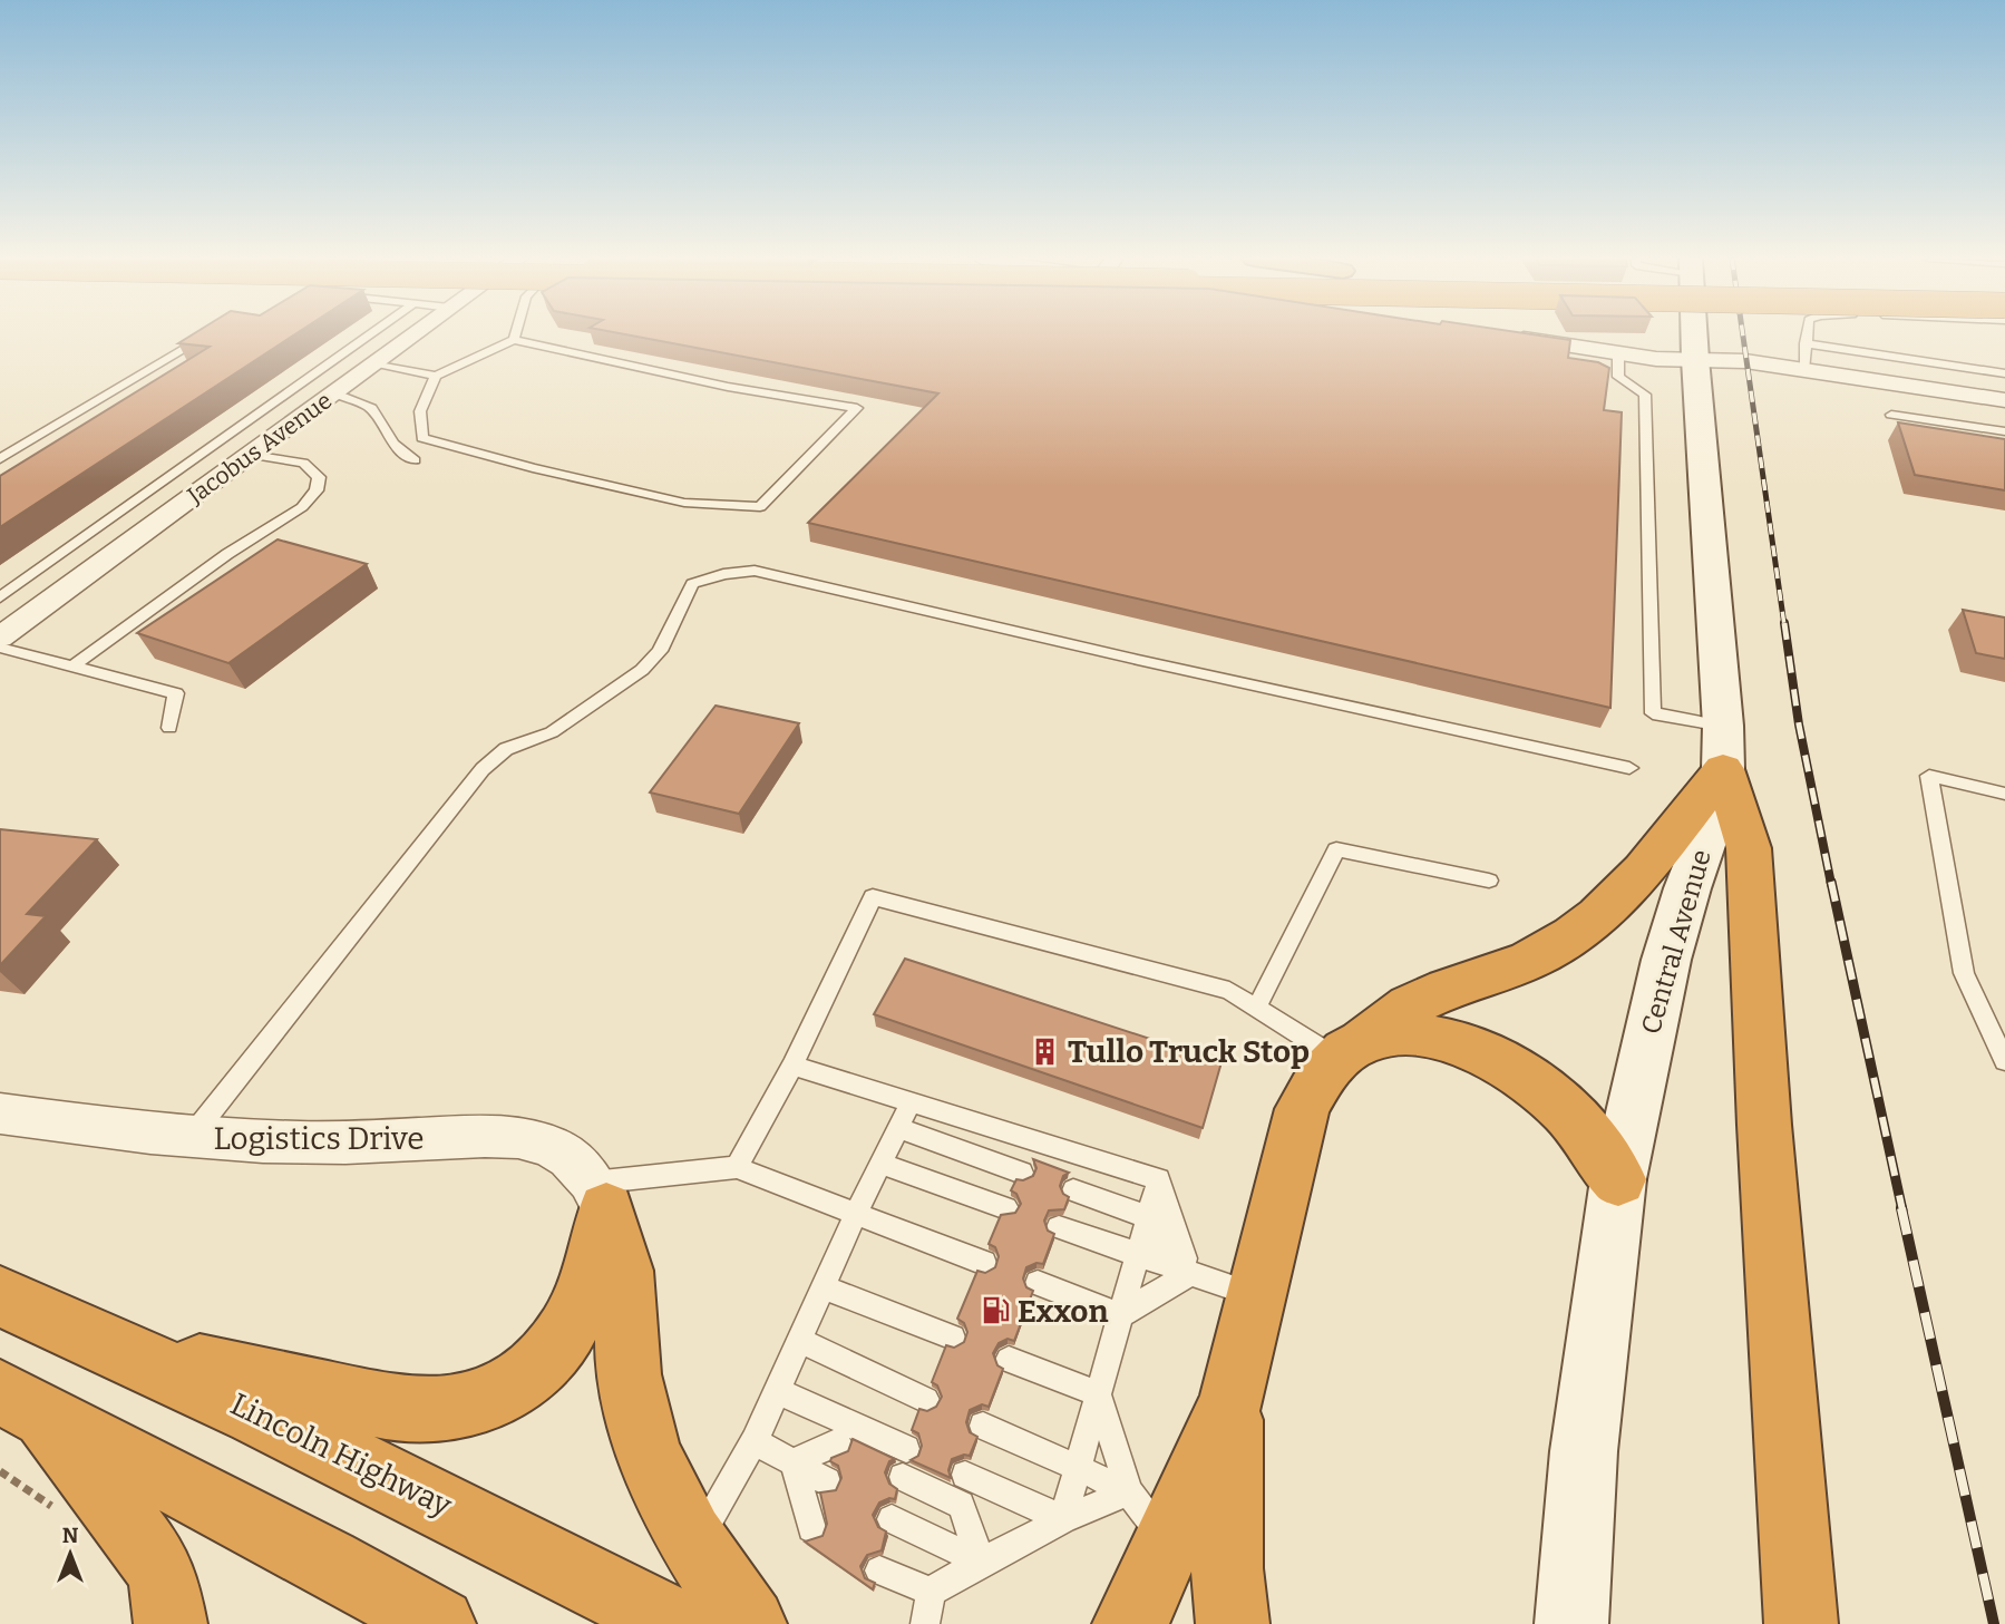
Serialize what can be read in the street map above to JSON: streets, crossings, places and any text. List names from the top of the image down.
{
  "streets": {
    "highway": ["Lincoln Highway"],
    "main road": ["Central Avenue"],
    "street": ["Jacobus Avenue", "Logistics Drive"]
  },
  "places": {
    "building": ["Tullo Truck Stop"],
    "fuel station": ["Exxon"]
  },
  "north": "top"
}
